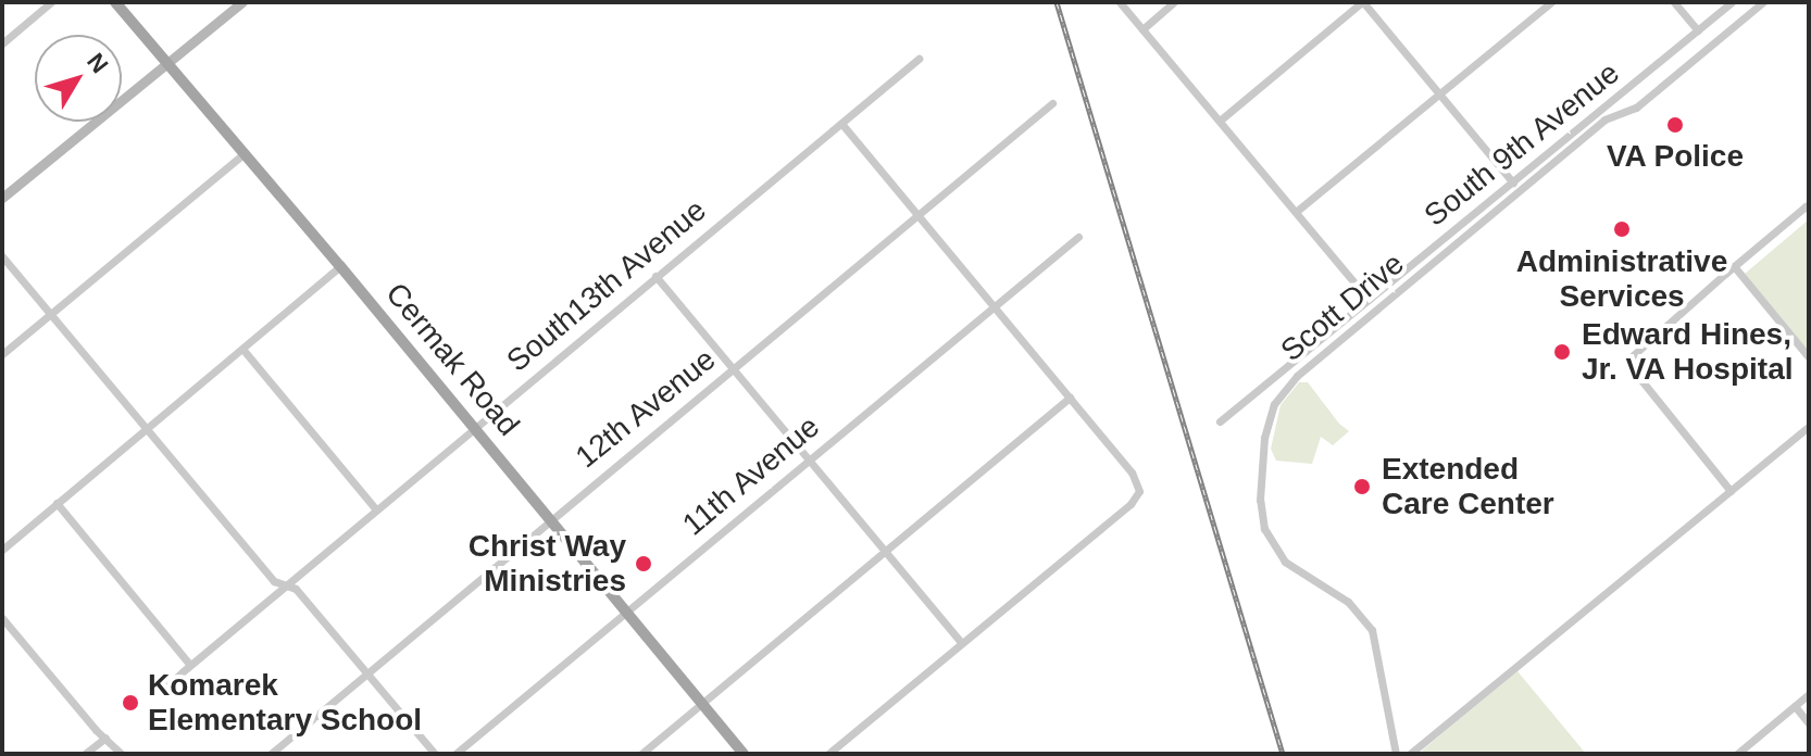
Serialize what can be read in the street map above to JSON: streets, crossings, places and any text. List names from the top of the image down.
{
  "streets": {
    "main road": ["Cermak Road"],
    "street": [
      "South 9th Avenue",
      "South13th Avenue",
      "Scott Drive",
      "12th Avenue",
      "11th Avenue"
    ]
  },
  "crossings": [
    ["South13th Avenue", "Cermak Road"],
    ["Cermak Road", "12th Avenue"],
    ["Cermak Road", "11th Avenue"]
  ],
  "places": [
    "VA Police",
    "Administrative Services",
    "Edward Hines, Jr. VA Hospital",
    "Extended Care Center",
    "Christ Way Ministries",
    "Komarek Elementary School"
  ],
  "north": "top right"
}
